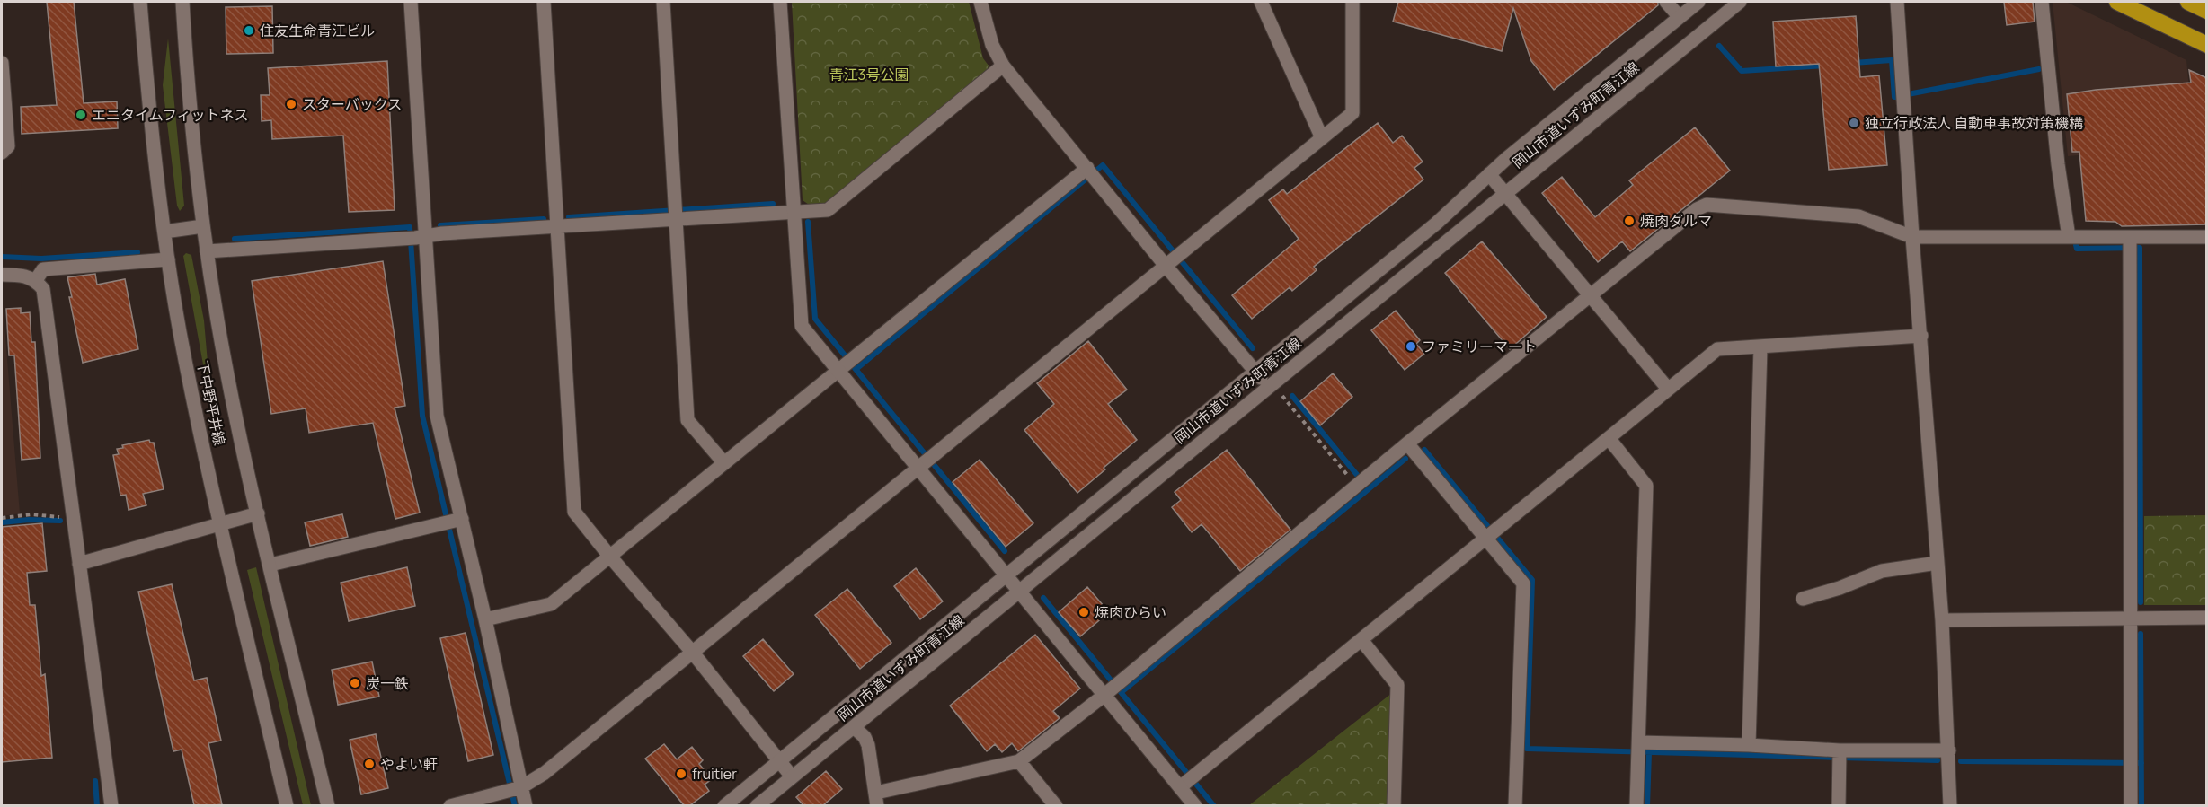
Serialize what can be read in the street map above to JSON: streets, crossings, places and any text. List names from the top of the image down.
{
  "streets": {
    "street": ["岡山市道いずみ町青江線", "下中野平井線"]
  },
  "parks": ["青江3号公園"],
  "places": [
    "住友生命青江ビル",
    "スターバックス",
    "エニタイムフィットネス",
    "独立行政法人 自動車事故対策機構",
    "焼肉ダルマ",
    "ファミリーマート",
    "焼肉ひらい",
    "炭一鉄",
    "やよい軒",
    "fruitier"
  ]
}
